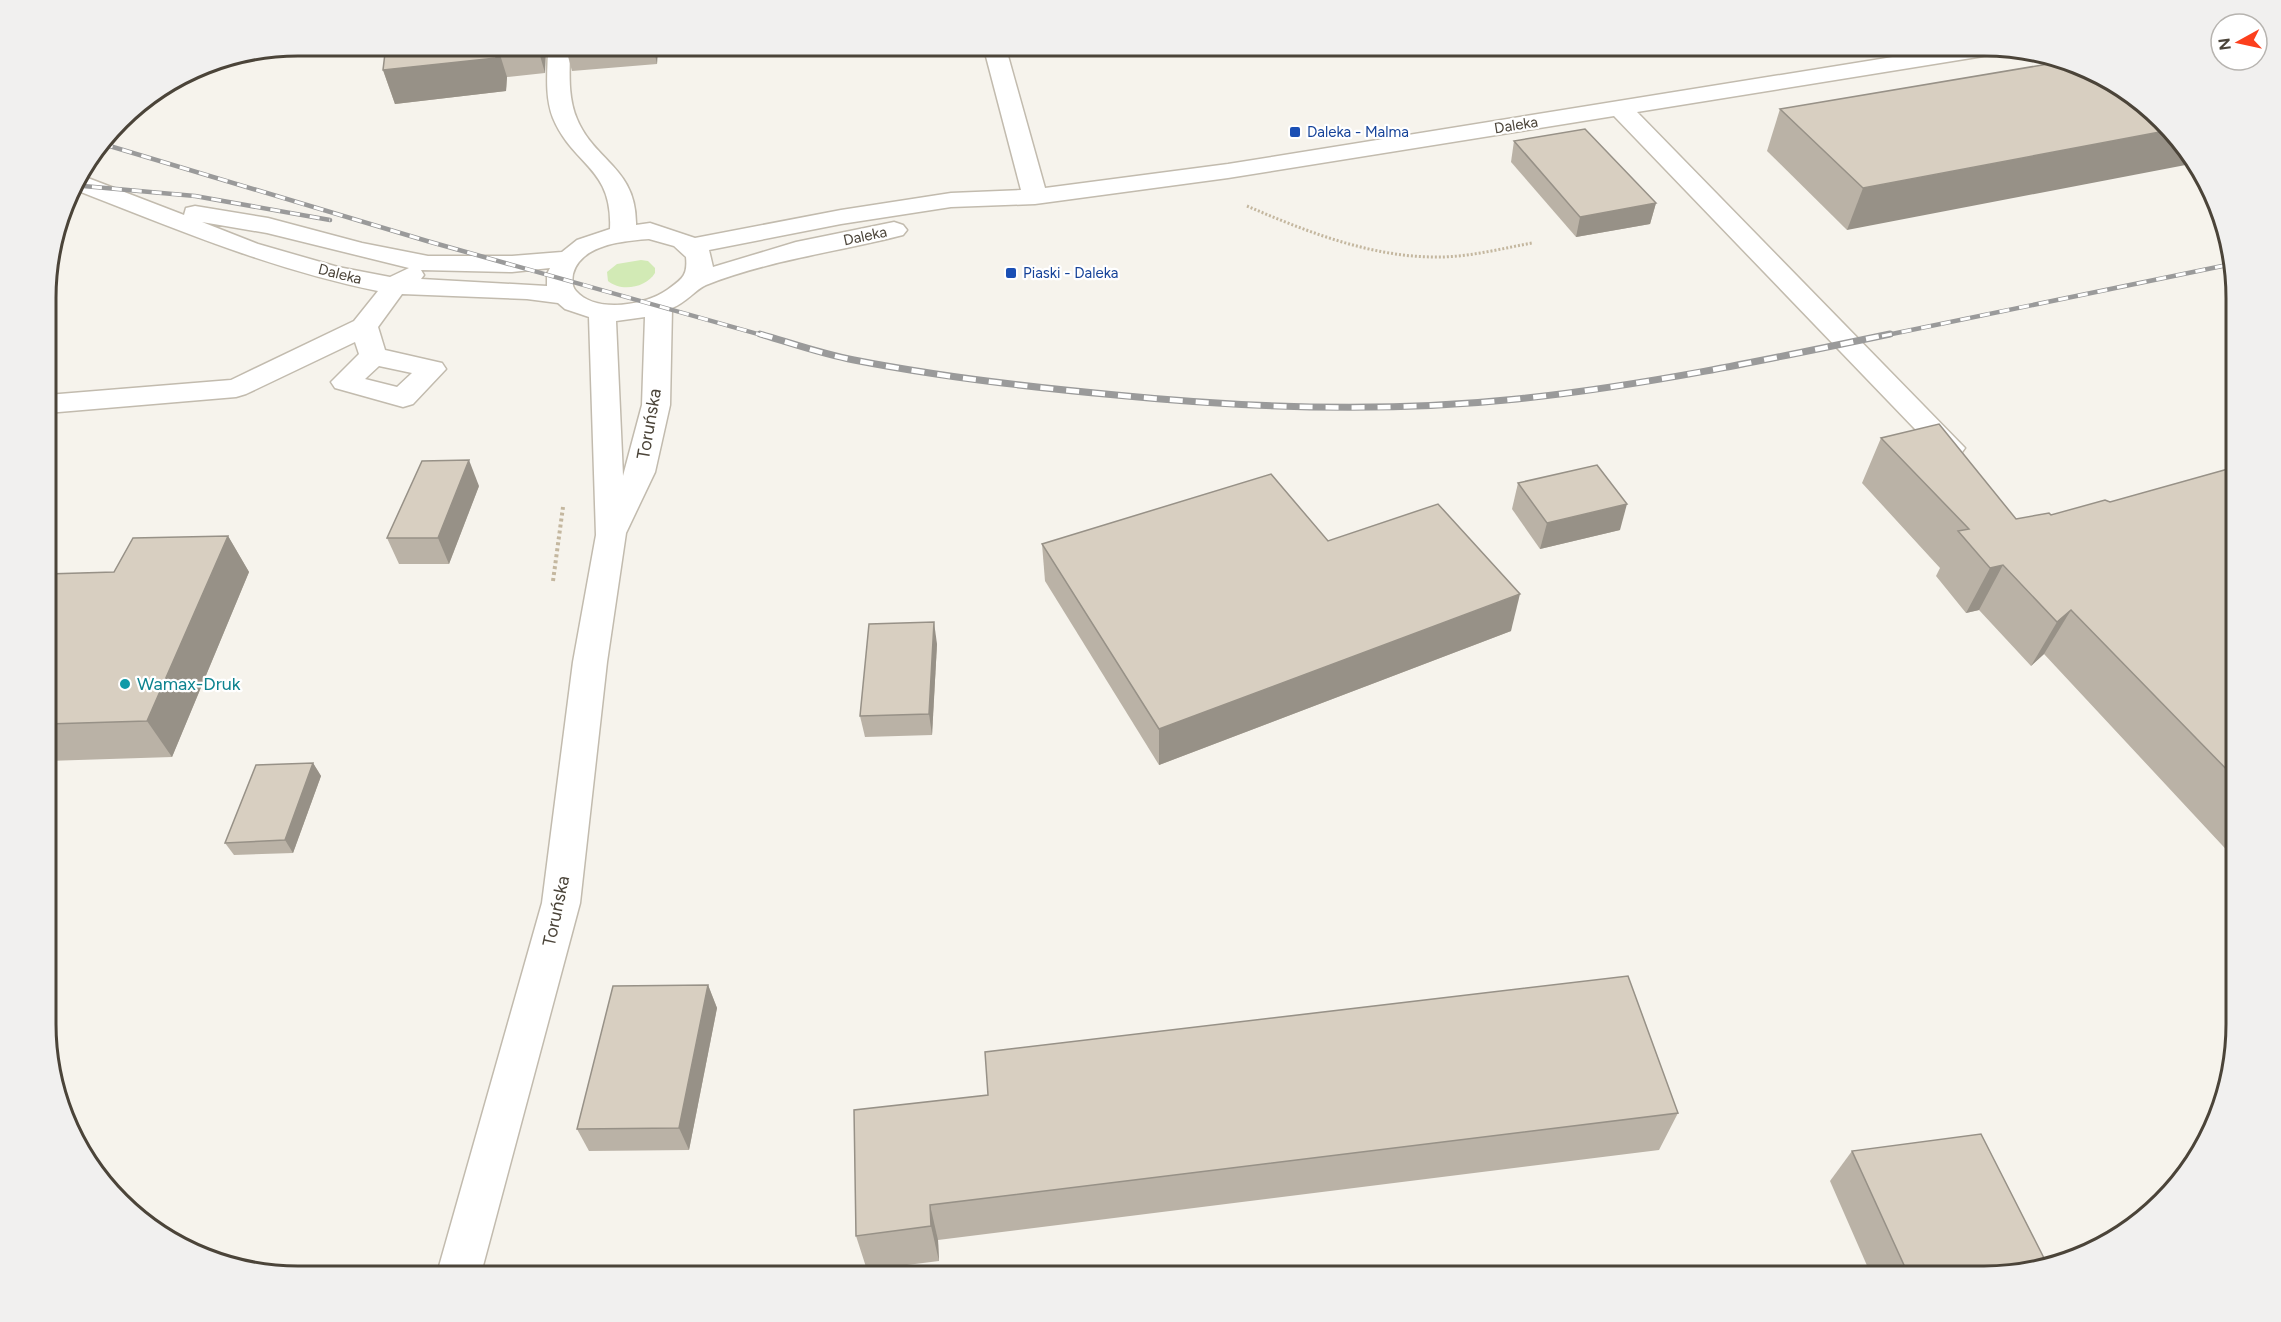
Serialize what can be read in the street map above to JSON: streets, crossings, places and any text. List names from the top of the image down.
{
  "streets": {
    "street": ["Daleka", "Toruńska"]
  },
  "crossings": [
    ["Daleka", "Toruńska"]
  ],
  "places": {
    "transit": ["Daleka - Malma", "Piaski - Daleka"],
    "other": ["Wamax-Druk"]
  },
  "north": "left"
}
